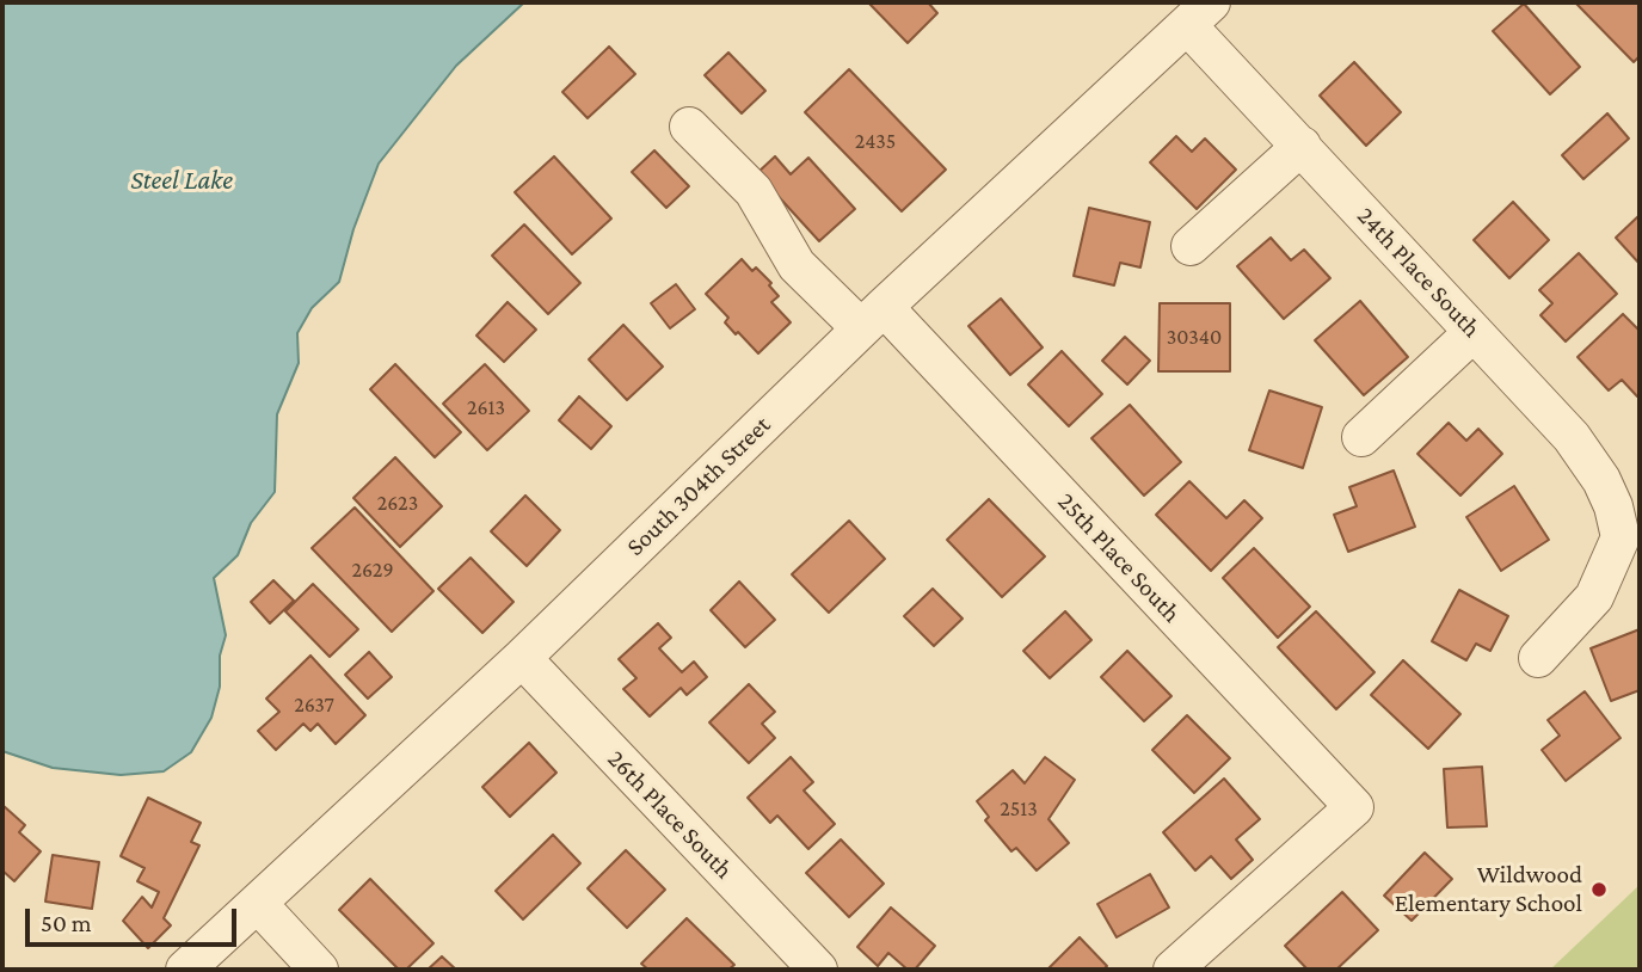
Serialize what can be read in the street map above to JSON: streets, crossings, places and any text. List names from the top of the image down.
{
  "streets": {
    "street": [
      "24th Place South",
      "South 304th Street",
      "25th Place South",
      "26th Place South"
    ]
  },
  "crossings": [
    ["24th Place South", "South 304th Street"],
    ["South 304th Street", "25th Place South"],
    ["South 304th Street", "26th Place South"]
  ],
  "water": ["Steel Lake"],
  "places": ["Wildwood Elementary School"],
  "house_numbers": [
    "2435",
    "30340",
    "2613",
    "2623",
    "2629",
    "2637",
    "2513"
  ],
  "scale_bar": "50 m"
}
